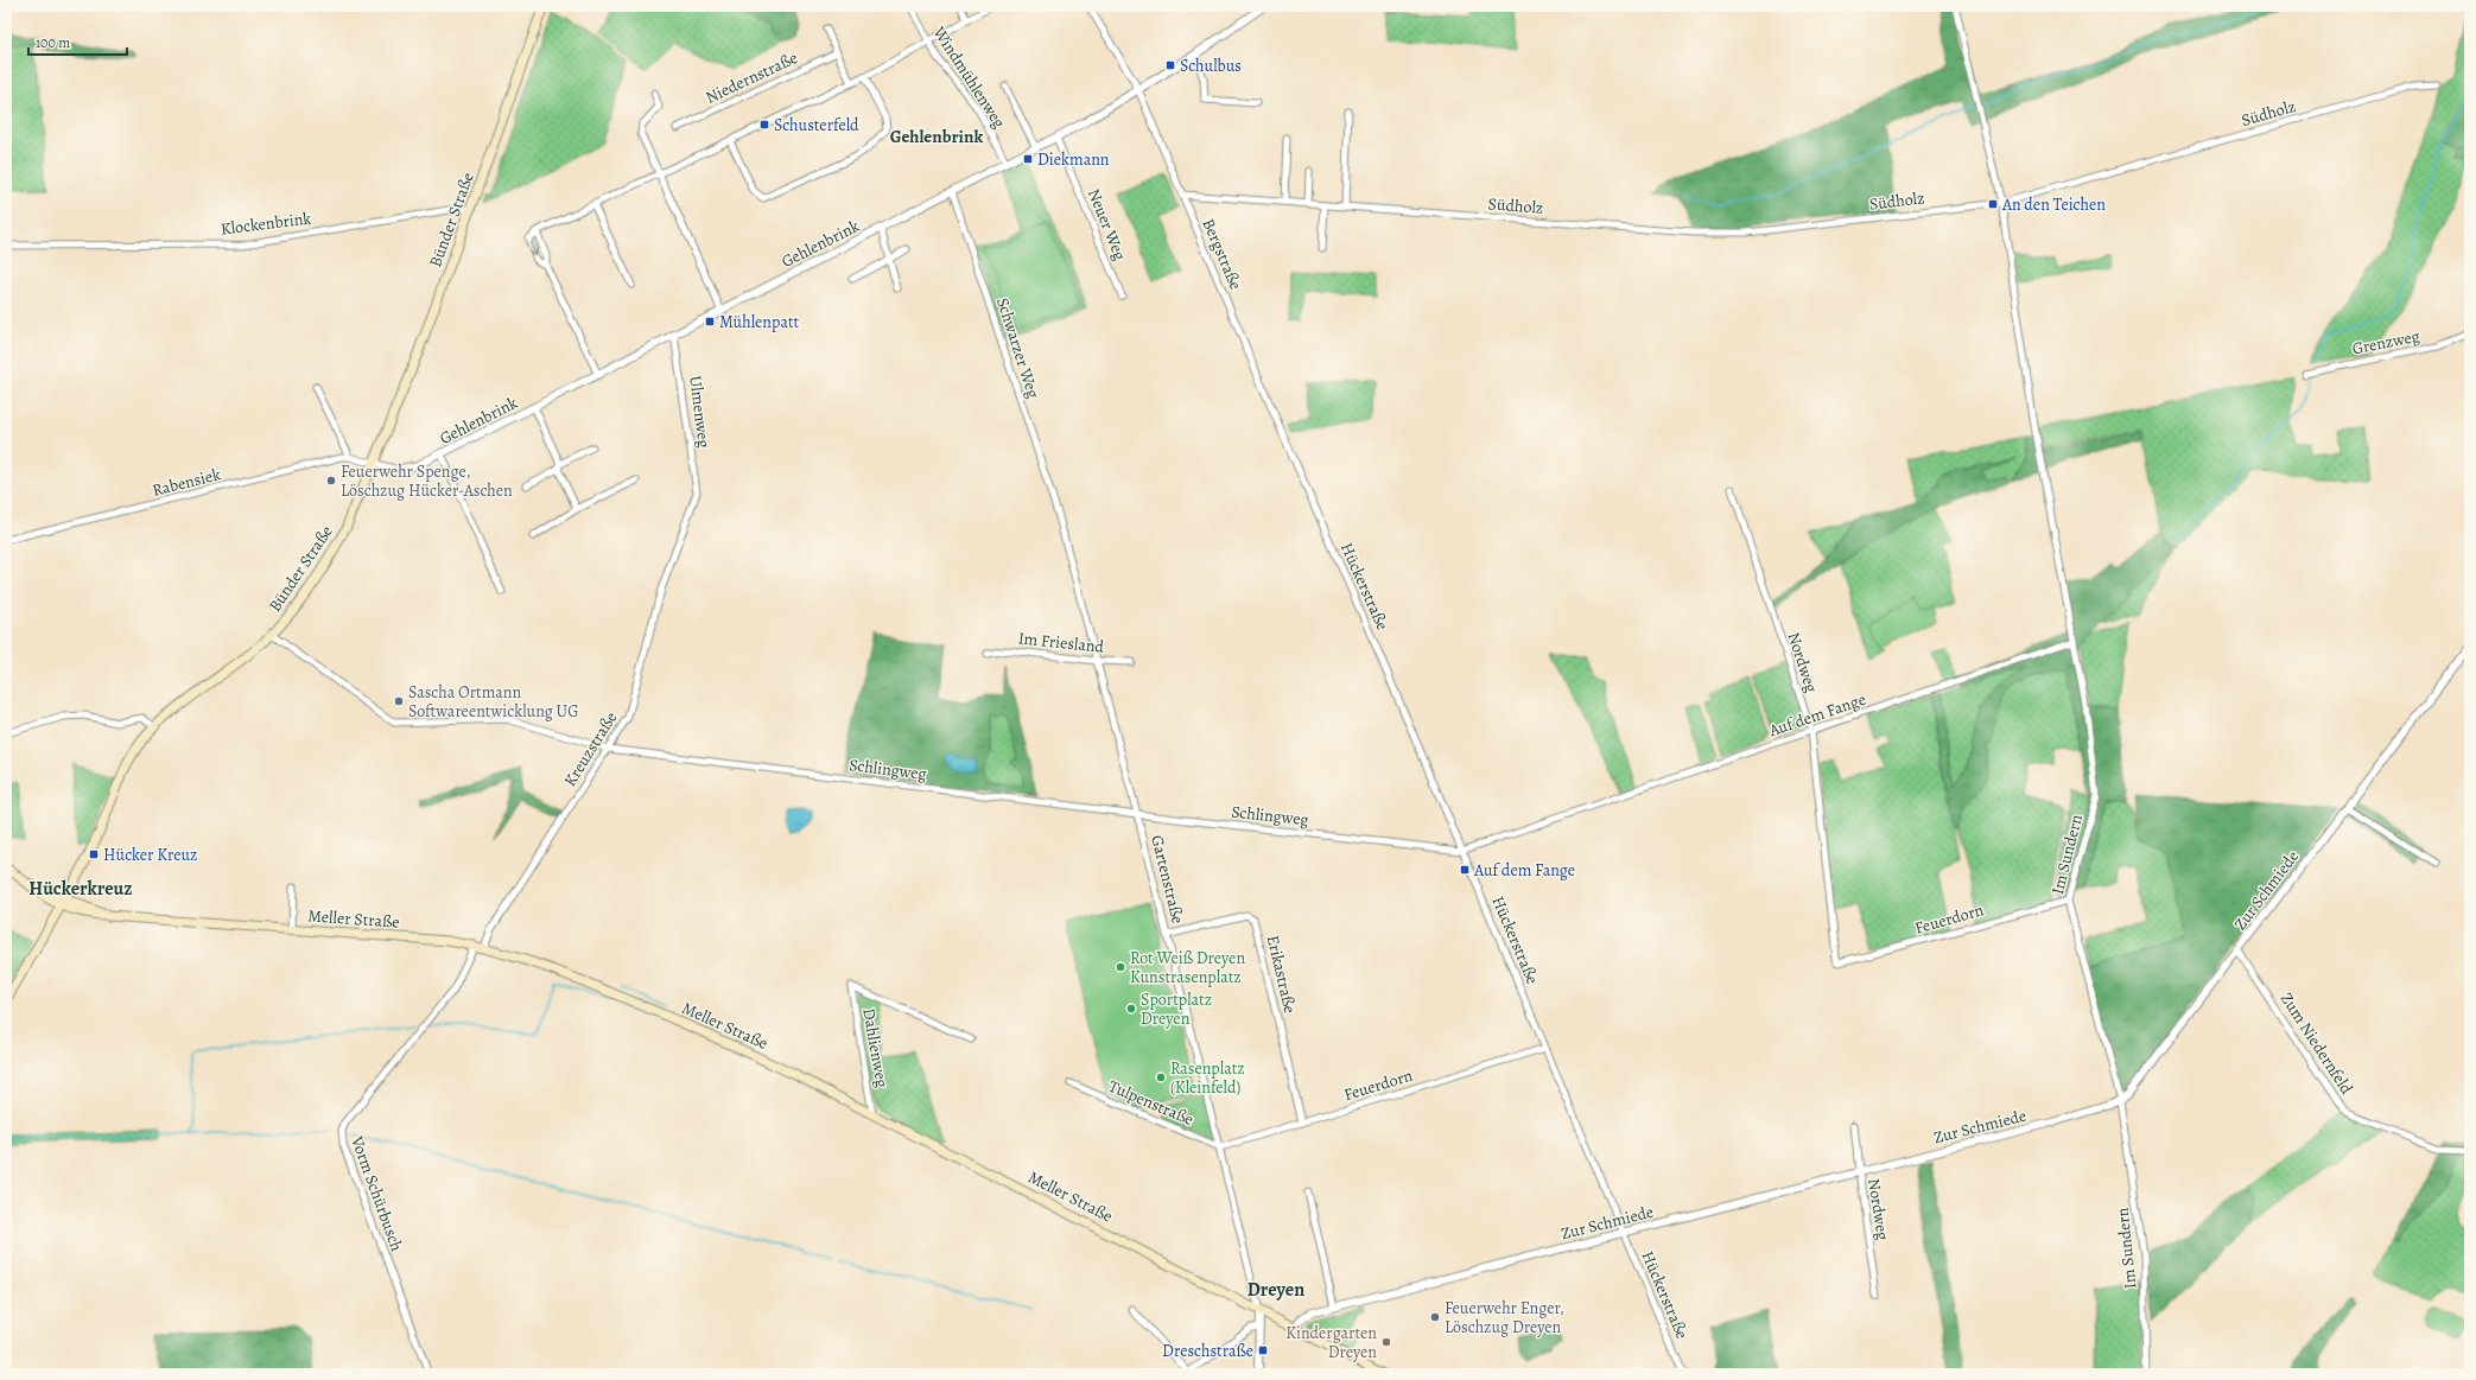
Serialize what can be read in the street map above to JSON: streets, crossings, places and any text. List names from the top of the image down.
{
  "streets": {
    "main road": ["Bünder Straße", "Meller Straße"],
    "street": [
      "Niedernstraße",
      "Windmühlenweg",
      "Südholz",
      "Klockenbrink",
      "Neuer Weg",
      "Gehlenbrink",
      "Bergstraße",
      "Grenzweg",
      "Schwarzer Weg",
      "Ulmenweg",
      "Rabensiek",
      "Hückerstraße",
      "Im Friesland",
      "Nordweg",
      "Auf dem Fange",
      "Kreuzstraße",
      "Schlingweg",
      "Im Sundern",
      "Gartenstraße",
      "Zur Schmiede",
      "Feuerdorn",
      "Erikastraße",
      "Zum Niedernfeld",
      "Dahlienweg",
      "Tulpenstraße",
      "Vorm Schürbusch"
    ]
  },
  "crossings": [
    ["Windmühlenweg", "Gehlenbrink"],
    ["Südholz", "Bergstraße"],
    ["Südholz", "Im Sundern"],
    ["Bünder Straße", "Klockenbrink"],
    ["Bünder Straße", "Gehlenbrink"],
    ["Bünder Straße", "Rabensiek"],
    ["Bünder Straße", "Schlingweg"],
    ["Bünder Straße", "Meller Straße"],
    ["Neuer Weg", "Gehlenbrink"],
    ["Gehlenbrink", "Bergstraße"],
    ["Gehlenbrink", "Schwarzer Weg"],
    ["Gehlenbrink", "Ulmenweg"],
    ["Gehlenbrink", "Rabensiek"],
    ["Bergstraße", "Hückerstraße"],
    ["Schwarzer Weg", "Gartenstraße"],
    ["Ulmenweg", "Kreuzstraße"],
    ["Hückerstraße", "Auf dem Fange"],
    ["Hückerstraße", "Schlingweg"],
    ["Hückerstraße", "Zur Schmiede"],
    ["Hückerstraße", "Feuerdorn"],
    ["Im Friesland", "Gartenstraße"],
    ["Nordweg", "Auf dem Fange"],
    ["Nordweg", "Zur Schmiede"],
    ["Nordweg", "Feuerdorn"],
    ["Auf dem Fange", "Schlingweg"],
    ["Auf dem Fange", "Im Sundern"],
    ["Kreuzstraße", "Schlingweg"],
    ["Kreuzstraße", "Meller Straße"],
    ["Schlingweg", "Gartenstraße"],
    ["Im Sundern", "Zur Schmiede"],
    ["Im Sundern", "Feuerdorn"],
    ["Gartenstraße", "Meller Straße"],
    ["Gartenstraße", "Feuerdorn"],
    ["Gartenstraße", "Erikastraße"],
    ["Gartenstraße", "Tulpenstraße"],
    ["Zur Schmiede", "Meller Straße"],
    ["Zur Schmiede", "Zum Niedernfeld"],
    ["Meller Straße", "Dahlienweg"],
    ["Meller Straße", "Vorm Schürbusch"],
    ["Feuerdorn", "Erikastraße"],
    ["Feuerdorn", "Tulpenstraße"]
  ],
  "districts": ["Gehlenbrink", "Hückerkreuz", "Dreyen"],
  "places": {
    "transit": [
      "Schulbus",
      "Schusterfeld",
      "Diekmann",
      "An den Teichen",
      "Mühlenpatt",
      "Hücker Kreuz",
      "Auf dem Fange",
      "Dreschstraße"
    ],
    "other": [
      "Feuerwehr Spenge, Löschzug Hücker-Aschen",
      "Sascha Ortmann Softwareentwicklung UG",
      "Rot Weiß Dreyen Kunstrasenplatz",
      "Sportplatz Dreyen",
      "Rasenplatz (Kleinfeld)",
      "Feuerwehr Enger, Löschzug Dreyen",
      "Kindergarten Dreyen"
    ]
  },
  "scale_bar": "100 m"
}
